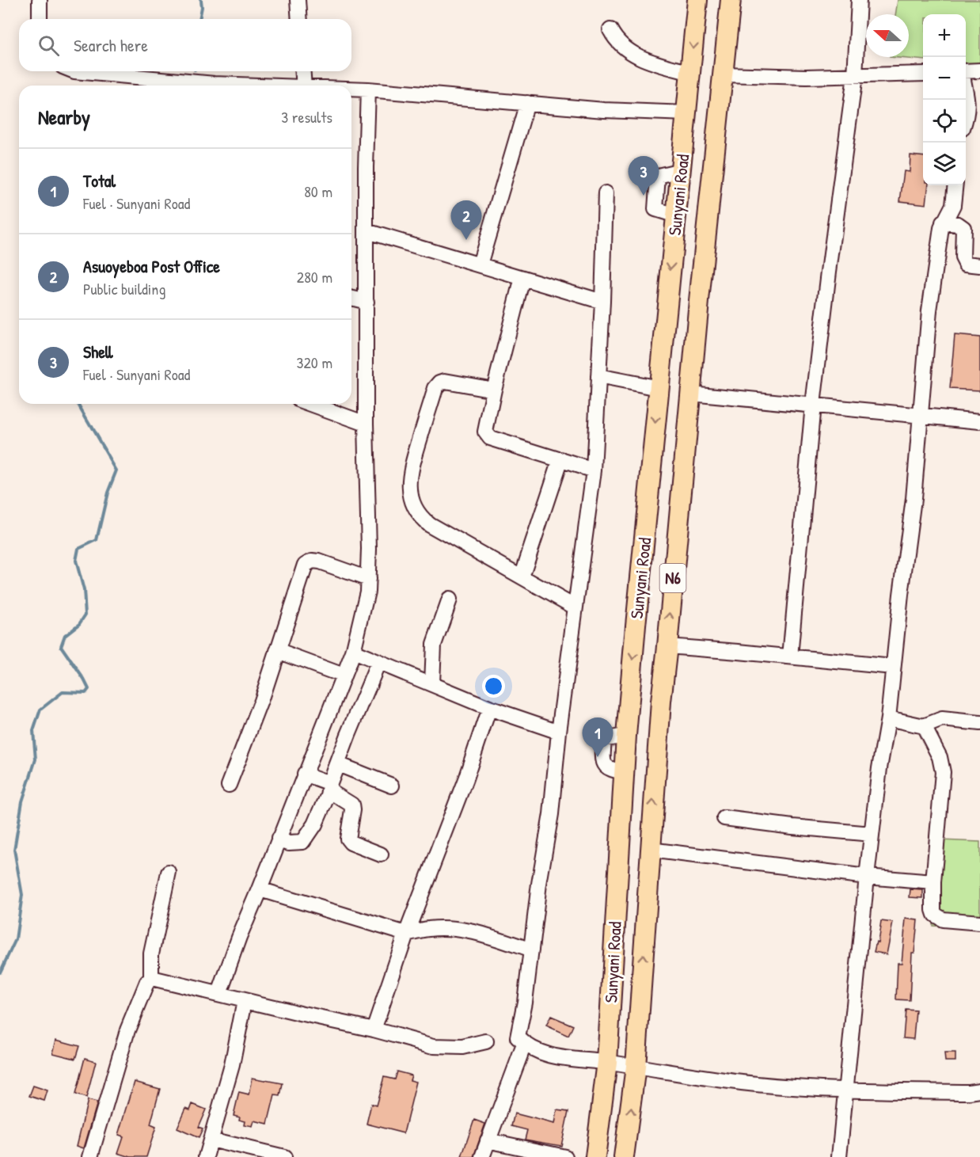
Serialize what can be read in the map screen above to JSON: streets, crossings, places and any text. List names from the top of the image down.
{
  "streets": {
    "main road": ["Sunyani Road", "N6"]
  },
  "north": "left",
  "page": {
    "map_buttons": ["+", "−"],
    "search": "Search here",
    "heading": ["Nearby", "3 results"],
    "list": [
      {
        "mark": "1",
        "name": "Total",
        "note": "Fuel · Sunyani Road",
        "value": "80 m"
      },
      {
        "mark": "2",
        "name": "Asuoyeboa Post Office",
        "note": "Public building",
        "value": "280 m"
      },
      {
        "mark": "3",
        "name": "Shell",
        "note": "Fuel · Sunyani Road",
        "value": "320 m"
      }
    ],
    "pins": ["3", "2", "1"]
  }
}
